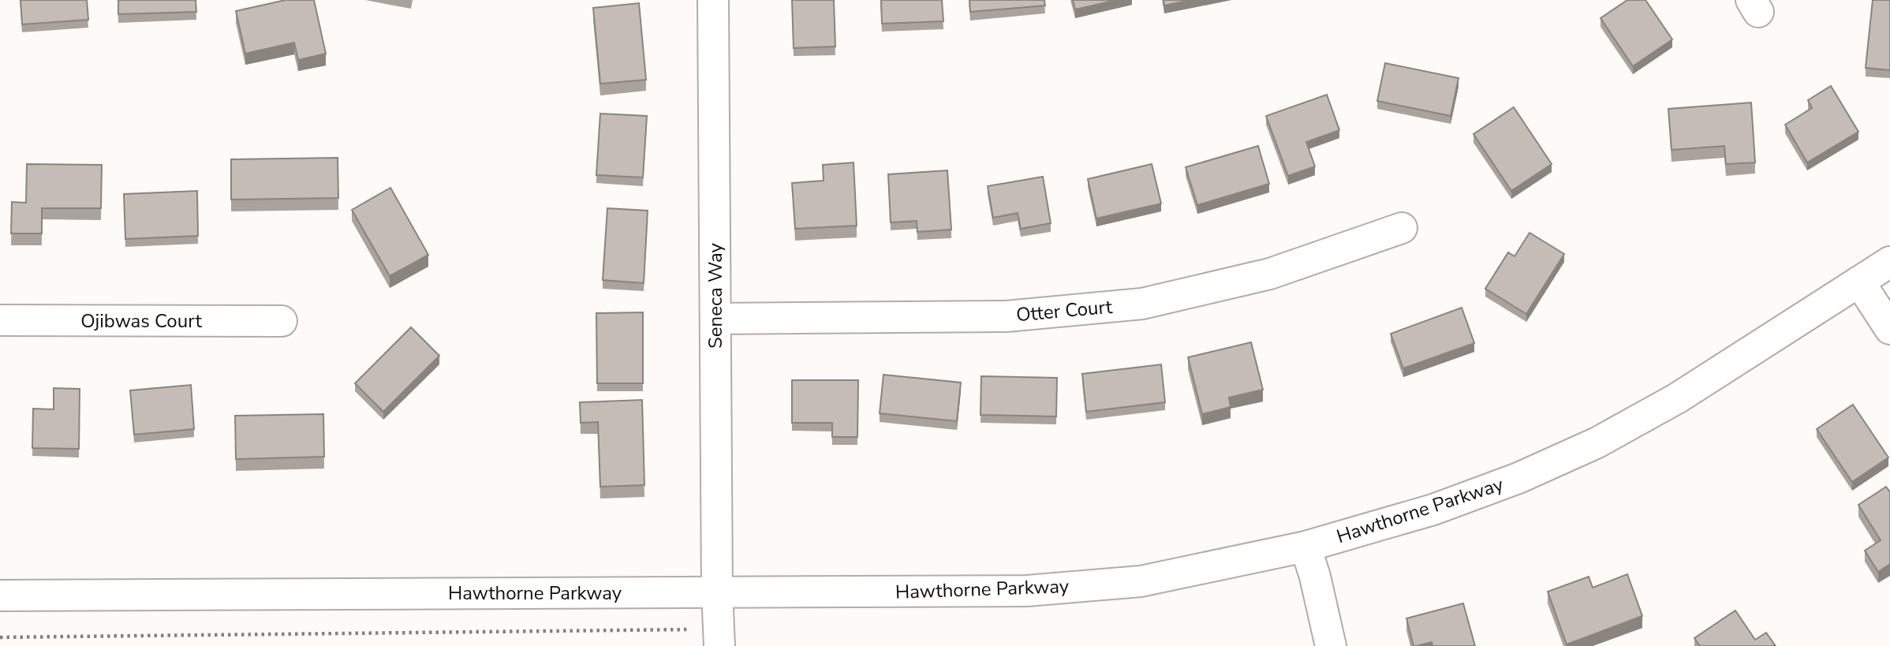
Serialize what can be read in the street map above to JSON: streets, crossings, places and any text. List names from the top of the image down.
{
  "streets": {
    "street": [
      "Seneca Way",
      "Otter Court",
      "Ojibwas Court",
      "Hawthorne Parkway"
    ]
  },
  "crossings": [
    ["Seneca Way", "Otter Court"],
    ["Seneca Way", "Hawthorne Parkway"]
  ]
}
